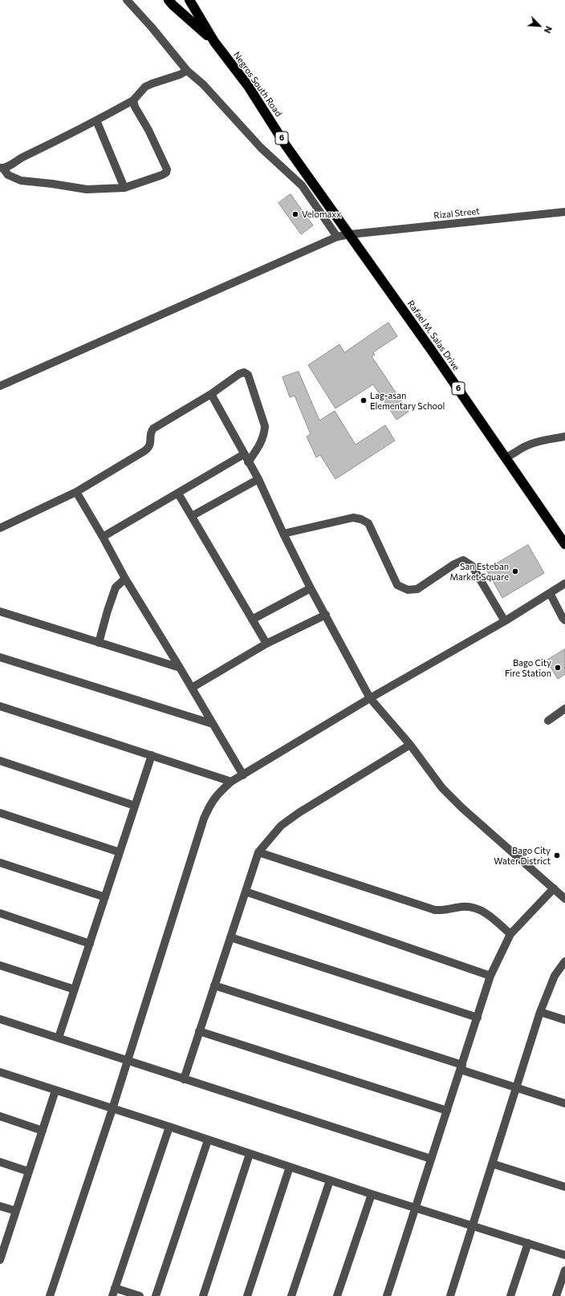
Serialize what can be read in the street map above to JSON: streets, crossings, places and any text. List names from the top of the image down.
{
  "streets": {
    "highway": ["Negros South Road", "6", "Rafael M. Salas Drive"],
    "street": ["Rizal Street"]
  },
  "crossings": [
    ["Negros South Road", "Rizal Street"],
    ["Negros South Road", "Rafael M. Salas Drive"],
    ["Rizal Street", "Rafael M. Salas Drive"]
  ],
  "places": [
    "Velomaxx",
    "Lag-asan Elementary School",
    "San Esteban Market Square",
    "Bago City Fire Station",
    "Bago City Water District"
  ],
  "north": "bottom right"
}
